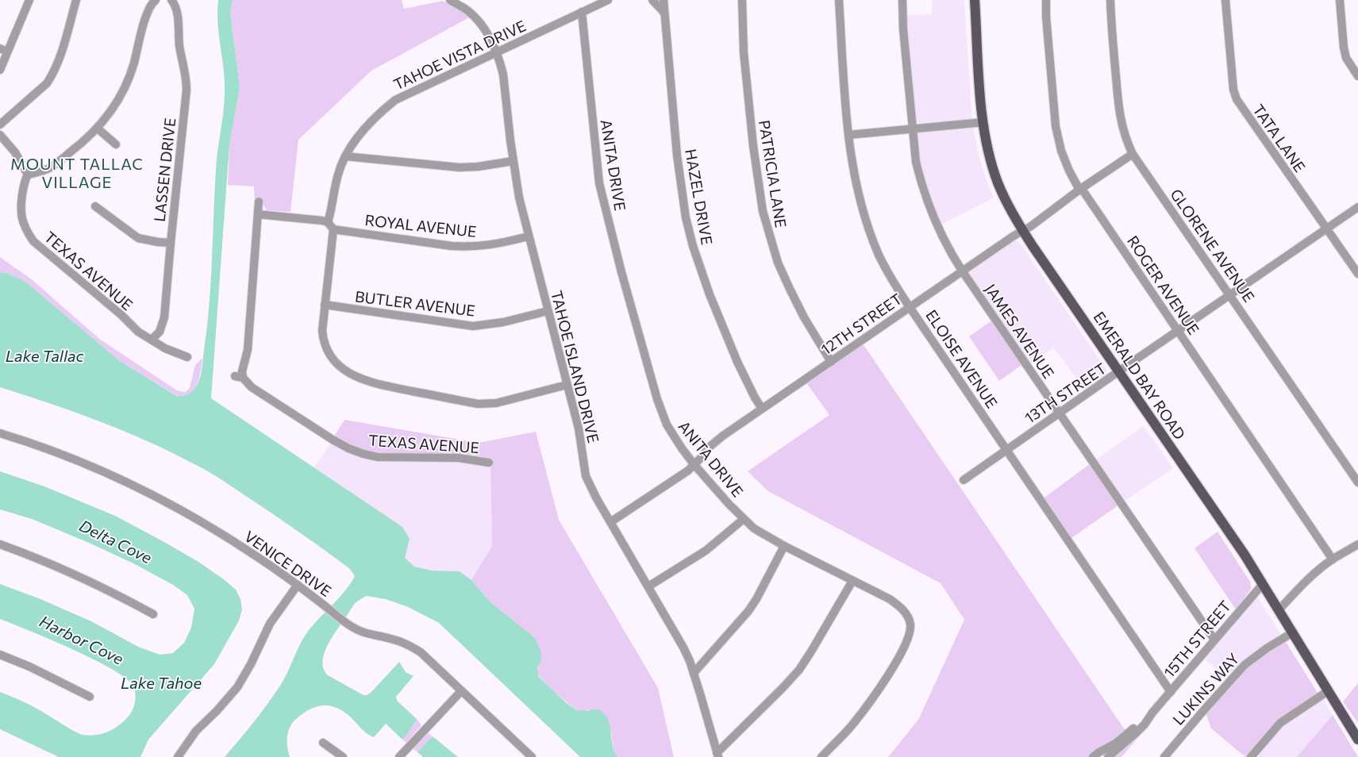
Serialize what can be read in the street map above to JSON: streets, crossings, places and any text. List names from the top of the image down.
{
  "streets": {
    "main road": ["EMERALD BAY ROAD"],
    "street": [
      "TAHOE VISTA DRIVE",
      "TATA LANE",
      "ANITA DRIVE",
      "LASSEN DRIVE",
      "PATRICIA LANE",
      "HAZEL DRIVE",
      "ROYAL AVENUE",
      "GLORENE AVENUE",
      "TEXAS AVENUE",
      "ROGER AVENUE",
      "BUTLER AVENUE",
      "12TH STREET",
      "JAMES AVENUE",
      "ELOISE AVENUE",
      "TAHOE ISLAND DRIVE",
      "13TH STREET",
      "VENICE DRIVE",
      "15TH STREET",
      "LUKINS WAY"
    ]
  },
  "crossings": [
    ["TAHOE VISTA DRIVE", "ANITA DRIVE"],
    ["TAHOE VISTA DRIVE", "TAHOE ISLAND DRIVE"],
    ["TATA LANE", "13TH STREET"],
    ["ANITA DRIVE", "12TH STREET"],
    ["LASSEN DRIVE", "TEXAS AVENUE"],
    ["PATRICIA LANE", "12TH STREET"],
    ["HAZEL DRIVE", "12TH STREET"],
    ["ROYAL AVENUE", "TAHOE ISLAND DRIVE"],
    ["GLORENE AVENUE", "12TH STREET"],
    ["GLORENE AVENUE", "13TH STREET"],
    ["ROGER AVENUE", "12TH STREET"],
    ["ROGER AVENUE", "13TH STREET"],
    ["BUTLER AVENUE", "TAHOE ISLAND DRIVE"],
    ["12TH STREET", "JAMES AVENUE"],
    ["12TH STREET", "ELOISE AVENUE"],
    ["12TH STREET", "TAHOE ISLAND DRIVE"],
    ["12TH STREET", "EMERALD BAY ROAD"],
    ["JAMES AVENUE", "13TH STREET"],
    ["JAMES AVENUE", "15TH STREET"],
    ["ELOISE AVENUE", "13TH STREET"],
    ["ELOISE AVENUE", "15TH STREET"],
    ["EMERALD BAY ROAD", "13TH STREET"],
    ["EMERALD BAY ROAD", "15TH STREET"],
    ["EMERALD BAY ROAD", "LUKINS WAY"]
  ],
  "districts": ["MOUNT TALLAC VILLAGE"],
  "water": [
    "Lake Tallac",
    "Delta Cove",
    "Harbor Cove",
    "Lake Tahoe"
  ]
}
